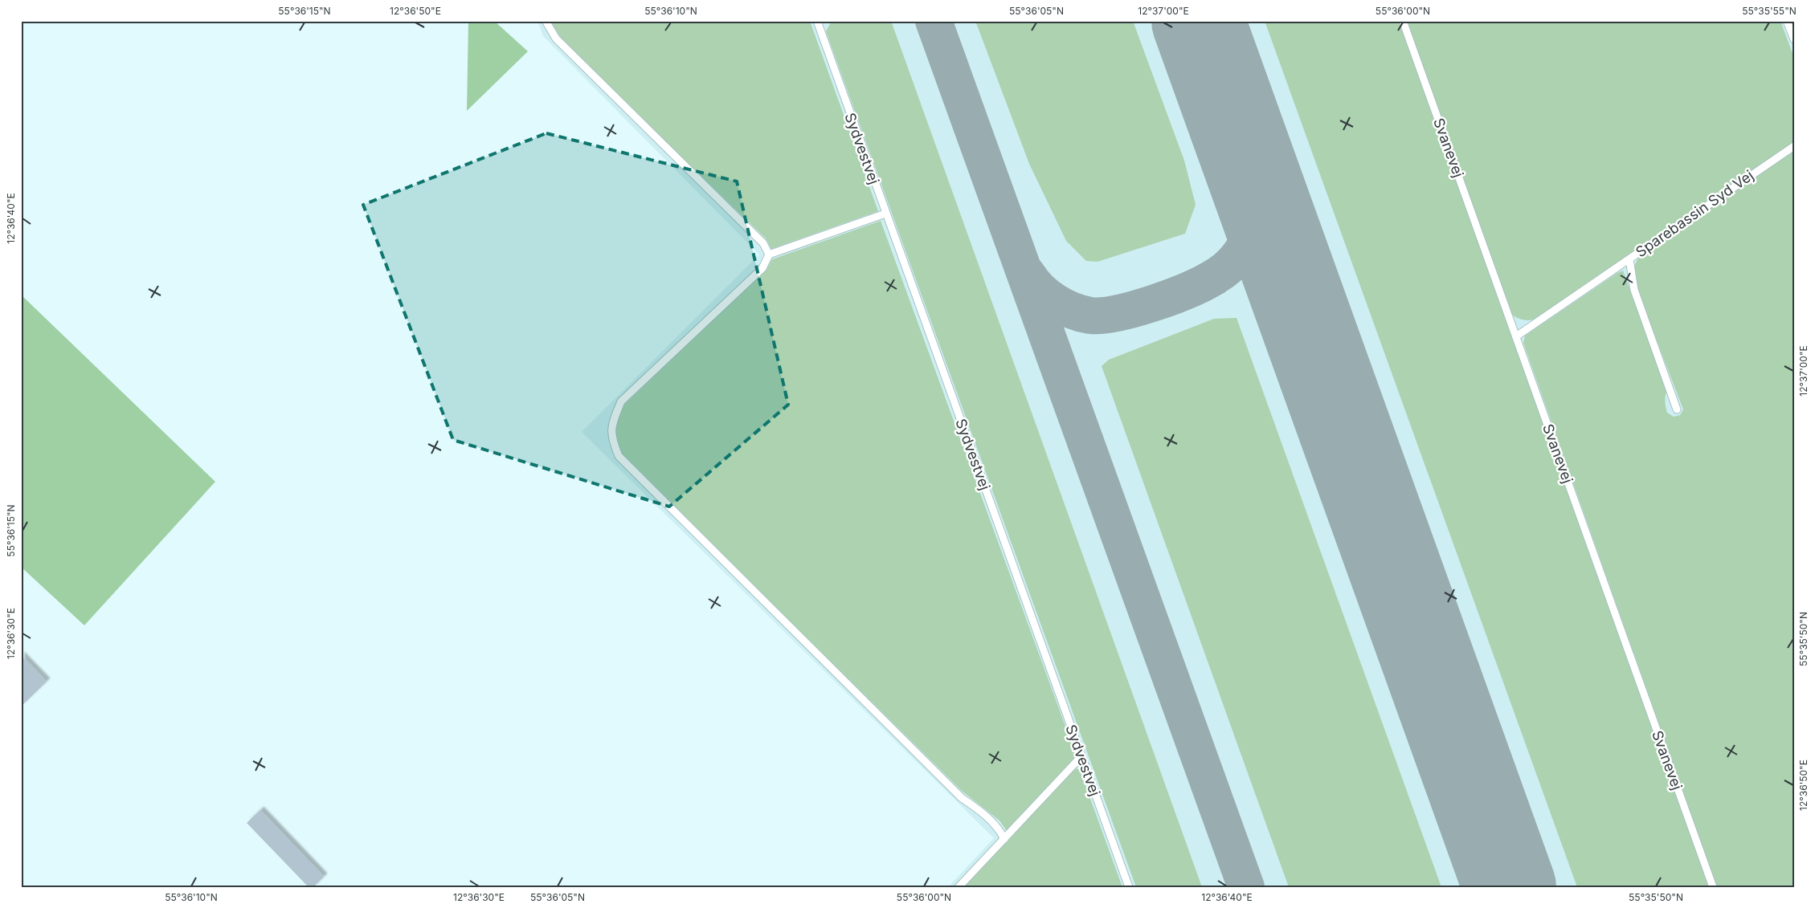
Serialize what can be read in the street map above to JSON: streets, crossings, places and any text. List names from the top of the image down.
{
  "streets": {
    "lane": ["Svanevej", "Sydvestvej", "Sparebassin Syd Vej"]
  },
  "crossings": [
    ["Svanevej", "Sparebassin Syd Vej"]
  ],
  "coordinates": [
    "55°36'15\"N",
    "12°36'50\"E",
    "55°36'10\"N",
    "55°36'05\"N",
    "12°37'00\"E",
    "55°36'00\"N",
    "55°35'55\"N",
    "12°36'40\"E",
    "12°36'30\"E",
    "55°35'50\"N"
  ]
}
